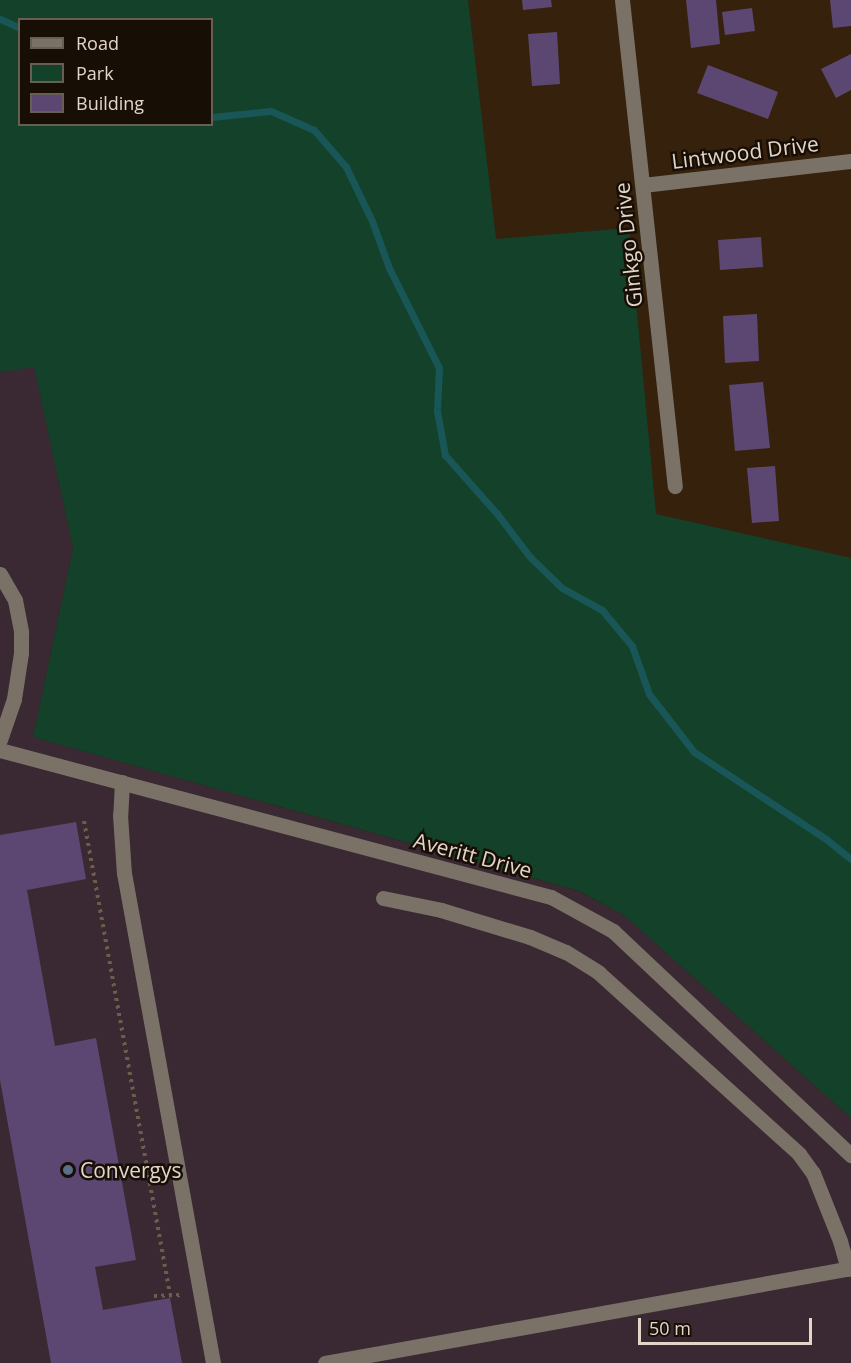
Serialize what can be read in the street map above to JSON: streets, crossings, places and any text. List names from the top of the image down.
{
  "streets": {
    "street": ["Lintwood Drive", "Ginkgo Drive", "Averitt Drive"]
  },
  "crossings": [
    ["Lintwood Drive", "Ginkgo Drive"]
  ],
  "places": ["Convergys"],
  "legend": ["Road", "Park", "Building"],
  "scale_bar": "50 m"
}
